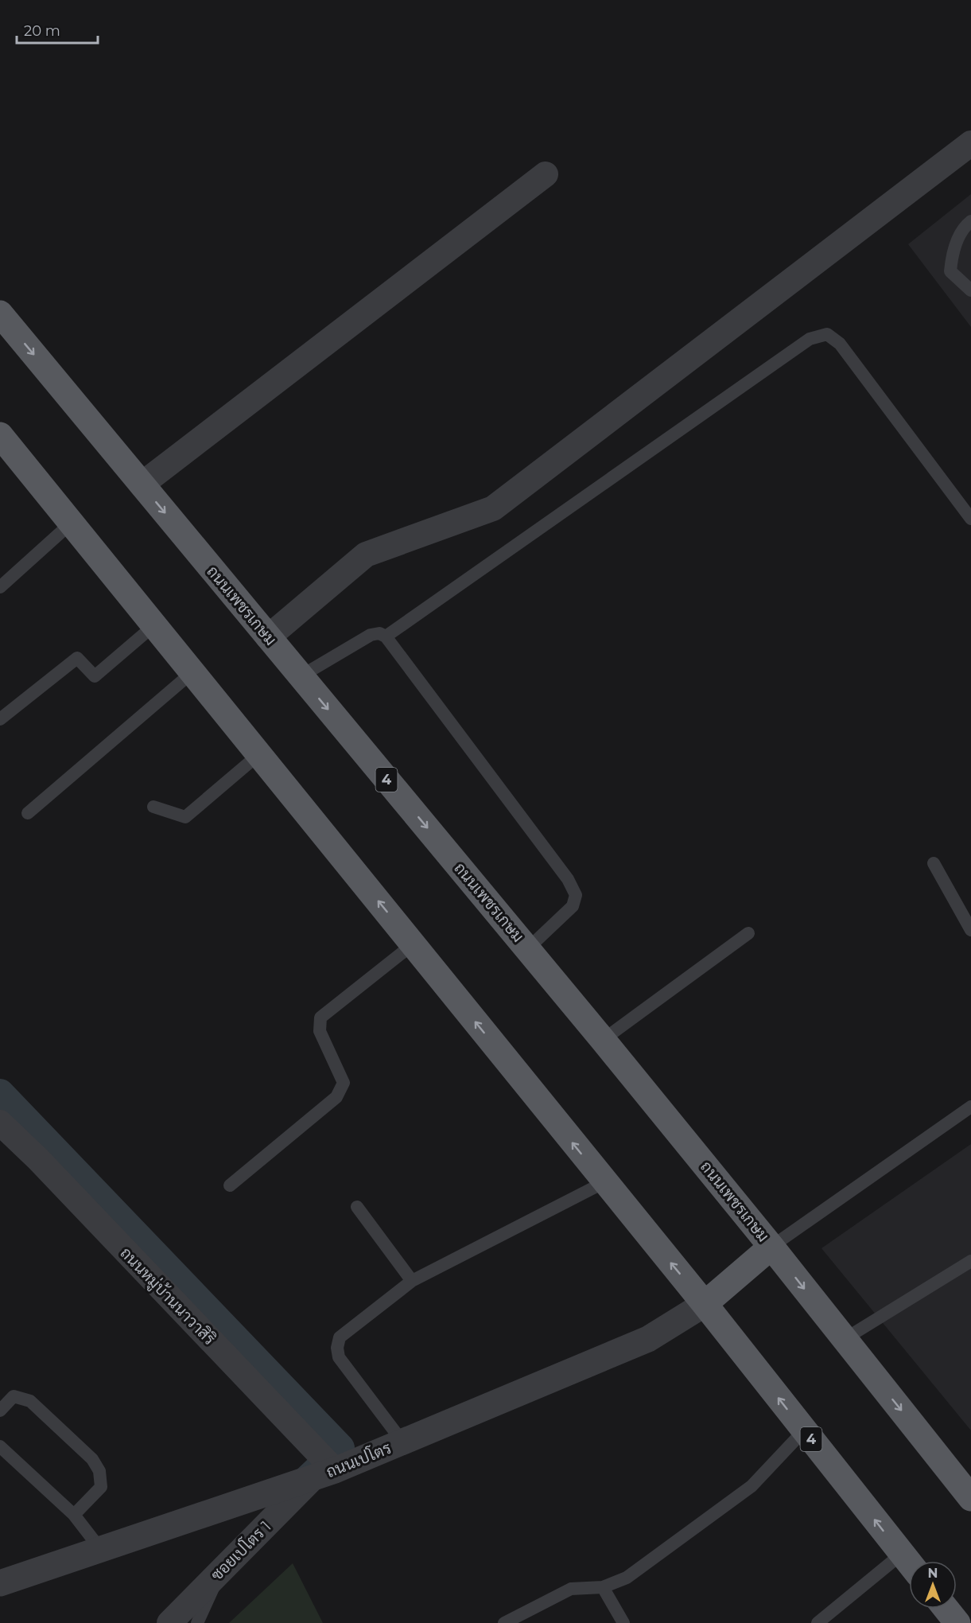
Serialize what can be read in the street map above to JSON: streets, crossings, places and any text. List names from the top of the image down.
{
  "streets": {
    "main road": ["ถนนเพชรเกษม", "4"],
    "street": ["ถนนหมู่บ้านนาวาสิริ", "ถนนเปโตร", "ซอยเปโตร 1"]
  },
  "crossings": [
    ["4", "ถนนเปโตร"],
    ["ถนนหมู่บ้านนาวาสิริ", "ถนนเปโตร"],
    ["ถนนหมู่บ้านนาวาสิริ", "ซอยเปโตร 1"],
    ["ถนนเปโตร", "ซอยเปโตร 1"]
  ],
  "scale_bar": "20 m",
  "north": "top"
}
